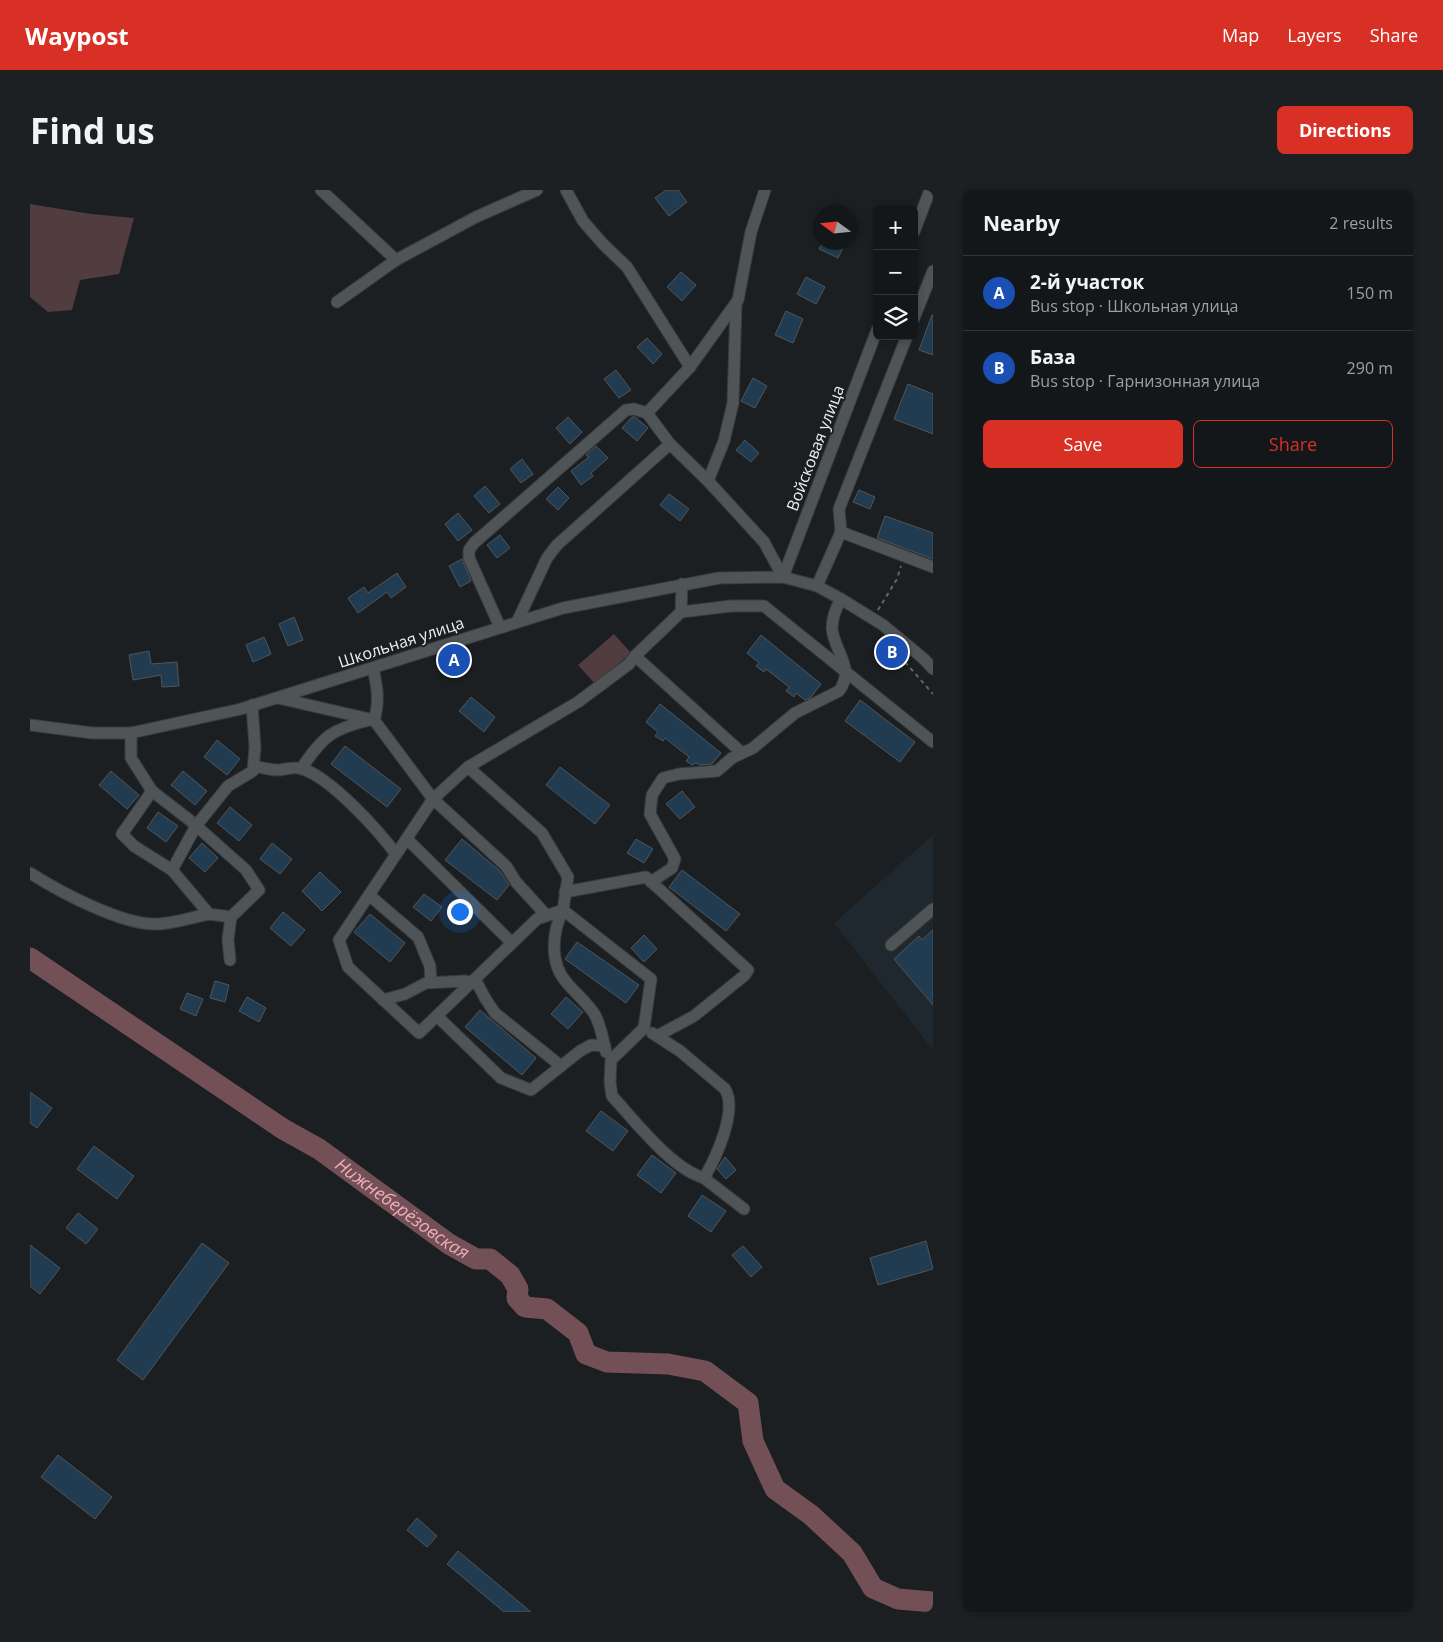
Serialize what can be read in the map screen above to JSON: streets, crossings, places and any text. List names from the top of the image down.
{
  "streets": {
    "street": ["Войсковая улица", "Школьная улица"]
  },
  "crossings": [
    ["Войсковая улица", "Школьная улица"]
  ],
  "water": ["Нижнеберёзовская"],
  "north": "left",
  "page": {
    "header": "Waypost",
    "nav": ["Map", "Layers", "Share"],
    "buttons": [
      "Directions",
      ["Save", "Share"]
    ],
    "title": "Find us",
    "heading": ["Nearby", "2 results"],
    "map_buttons": ["+", "−"],
    "list": [
      {
        "mark": "A",
        "name": "2-й участок",
        "note": "Bus stop · Школьная улица",
        "value": "150 m"
      },
      {
        "mark": "B",
        "name": "База",
        "note": "Bus stop · Гарнизонная улица",
        "value": "290 m"
      }
    ],
    "pins": ["B", "A"]
  }
}
